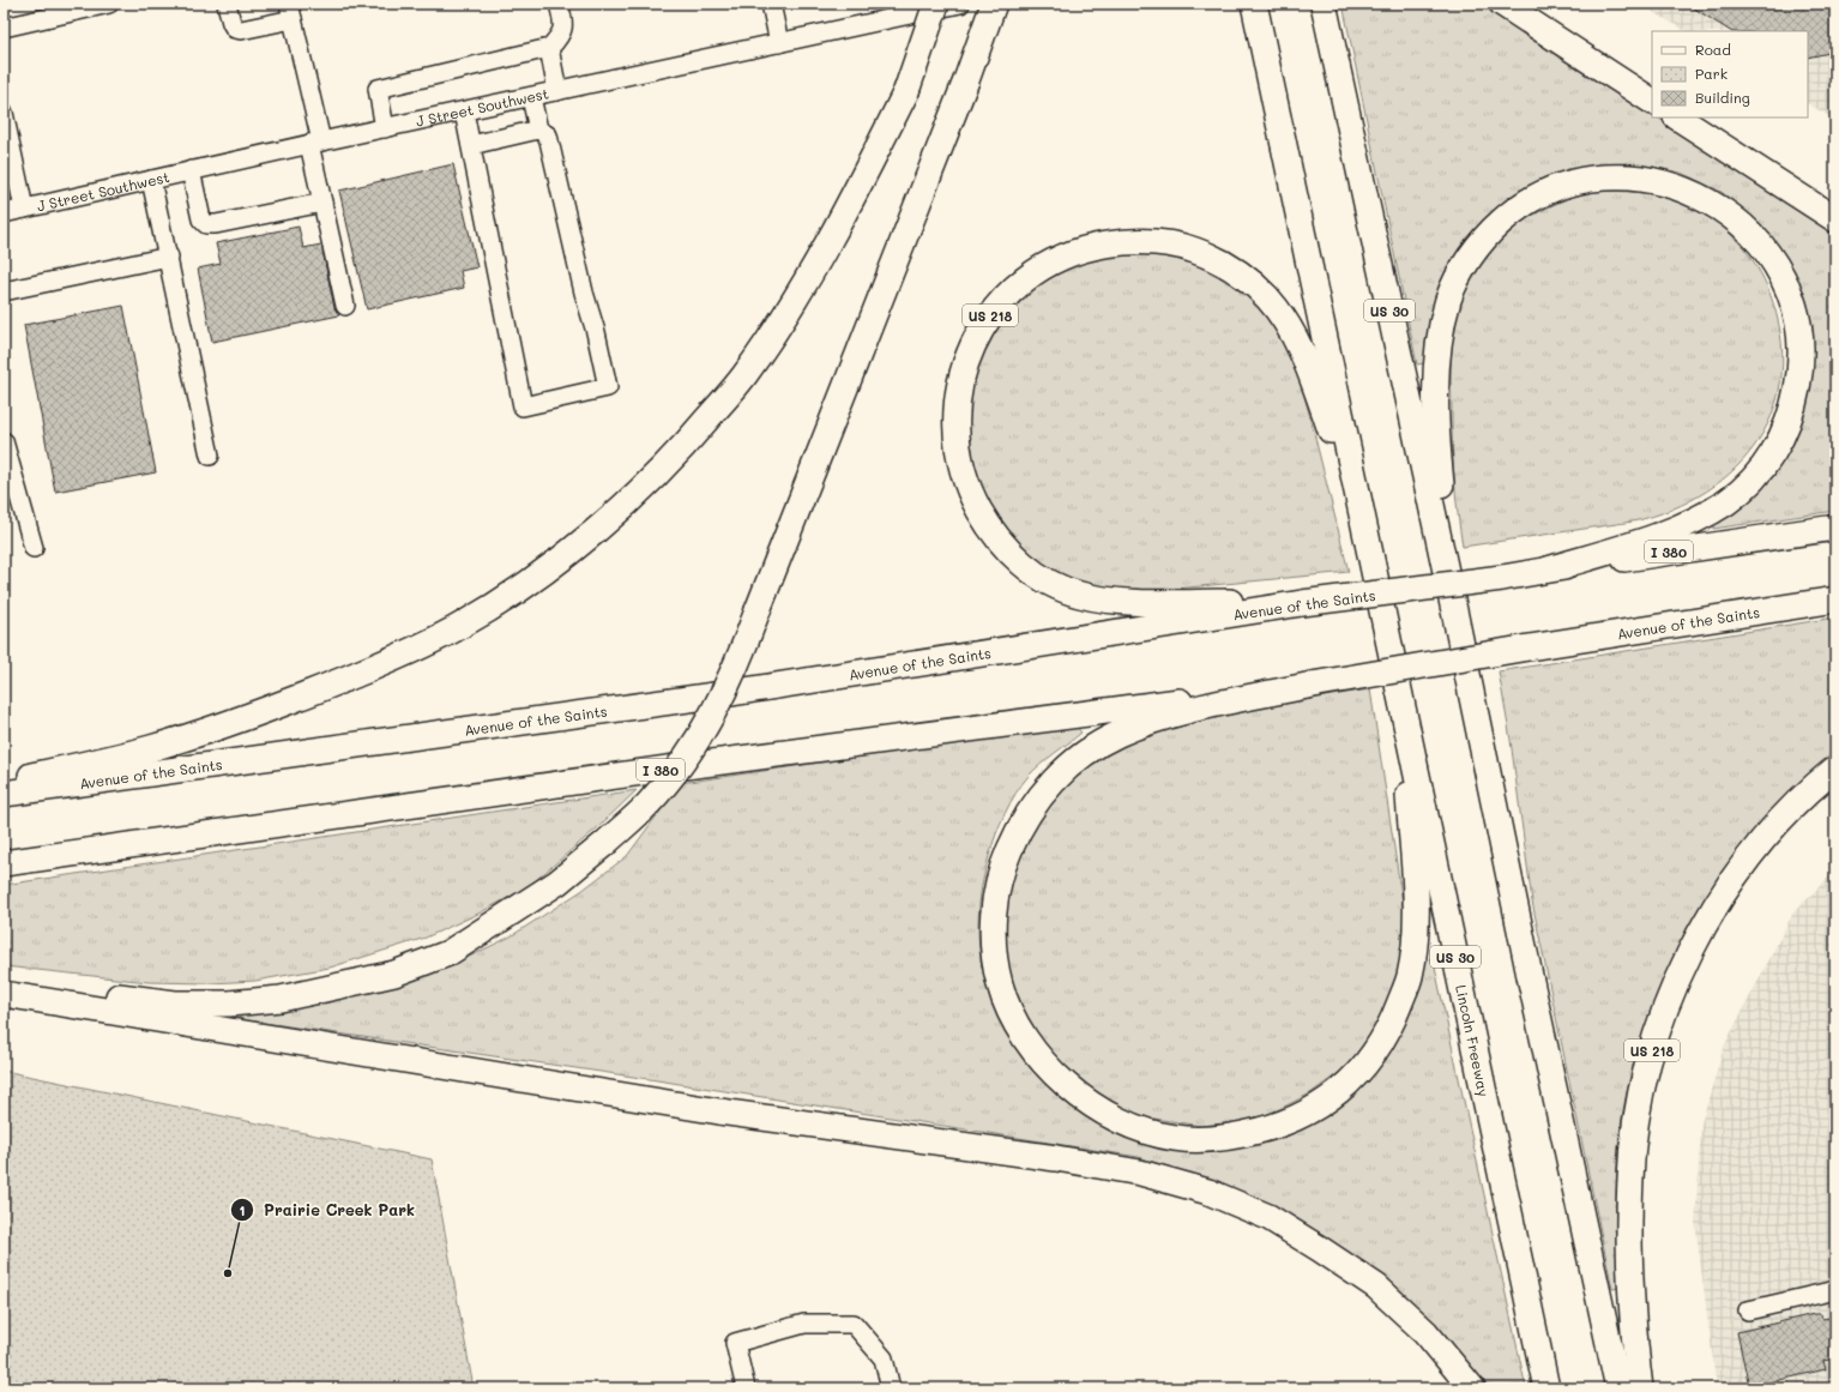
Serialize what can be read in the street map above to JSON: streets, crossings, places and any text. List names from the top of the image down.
{
  "streets": {
    "highway": [
      "US 30",
      "US 218",
      "I 380",
      "Avenue of the Saints",
      "Lincoln Freeway"
    ],
    "street": ["J Street Southwest"]
  },
  "crossings": [
    ["US 30", "US 218"],
    ["US 30", "Lincoln Freeway"],
    ["US 218", "Avenue of the Saints"],
    ["US 218", "Lincoln Freeway"]
  ],
  "places": ["Prairie Creek Park"],
  "legend": ["Road", "Park", "Building"]
}
